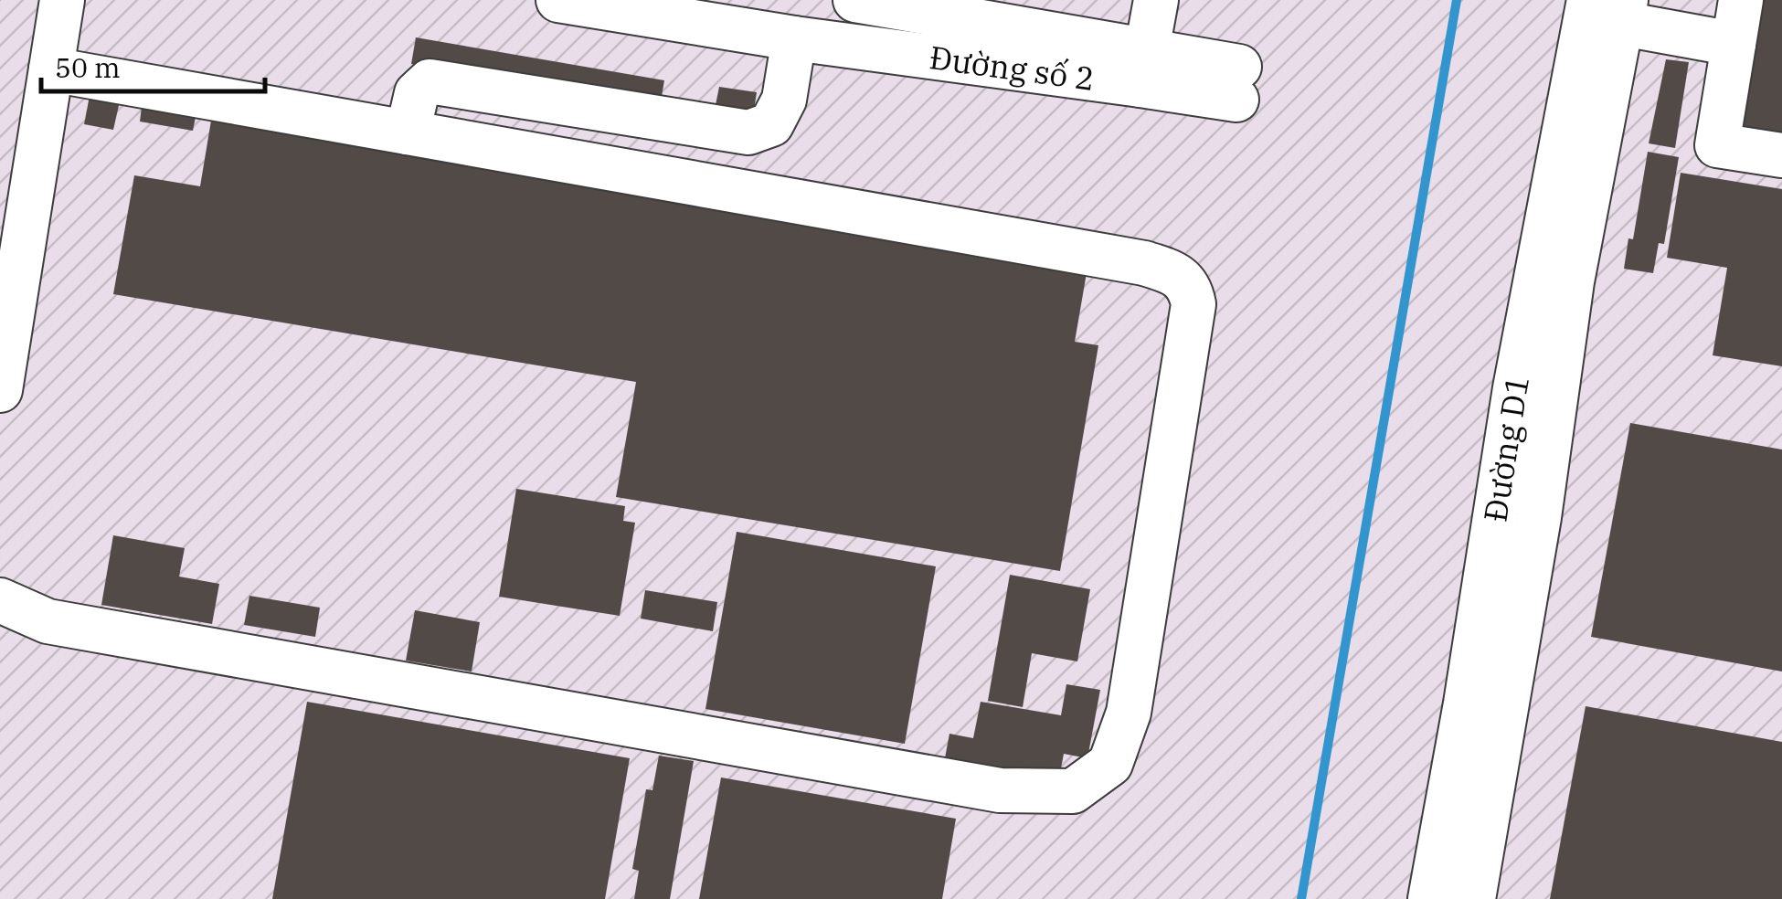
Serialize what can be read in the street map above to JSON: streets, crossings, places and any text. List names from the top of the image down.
{
  "streets": {
    "street": ["Đường số 2", "Đường D1"]
  },
  "scale_bar": "50 m"
}
